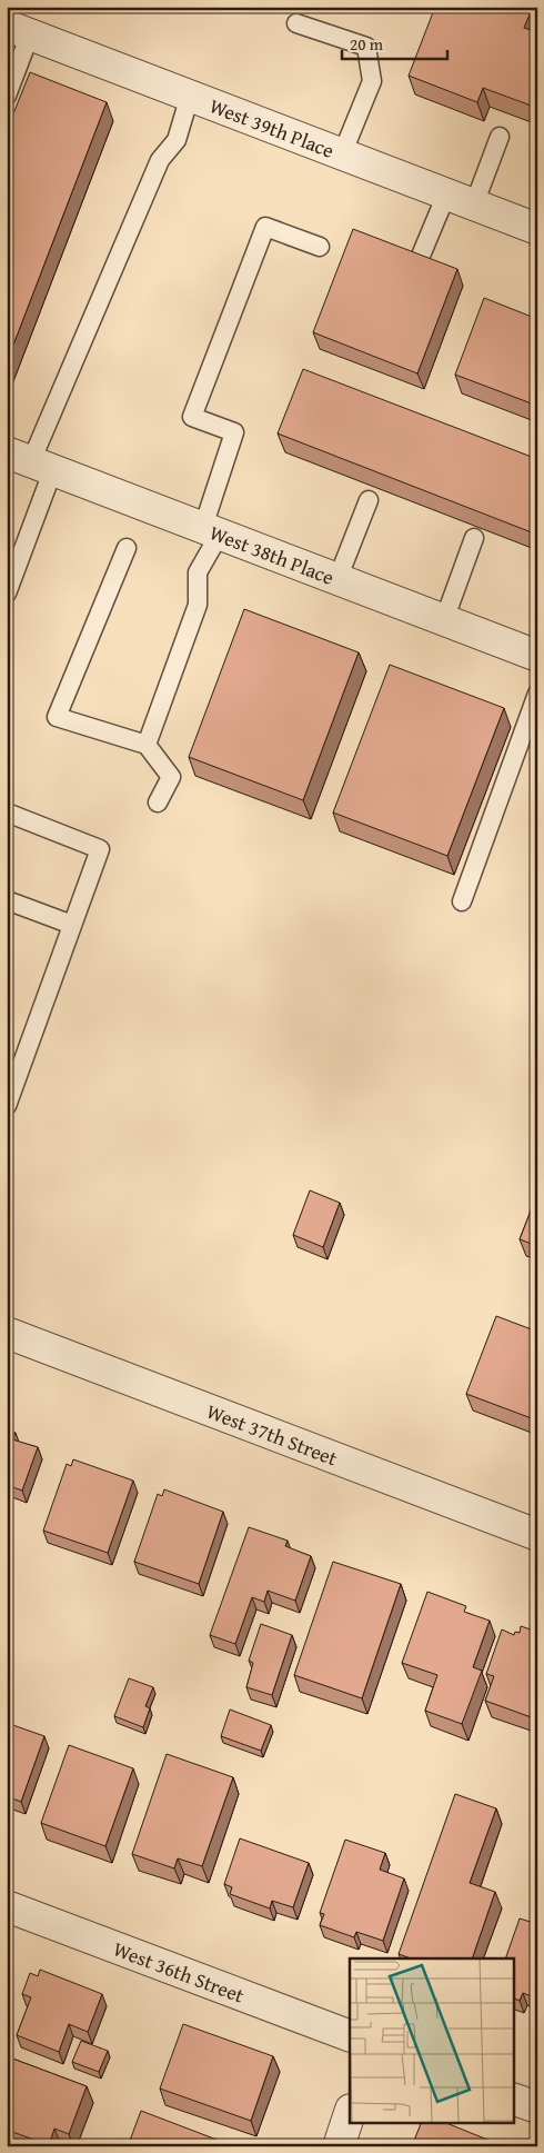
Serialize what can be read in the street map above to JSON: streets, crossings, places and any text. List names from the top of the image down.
{
  "streets": {
    "street": [
      "West 39th Place",
      "West 38th Place",
      "West 37th Street",
      "West 36th Street"
    ]
  },
  "scale_bar": "20 m"
}
